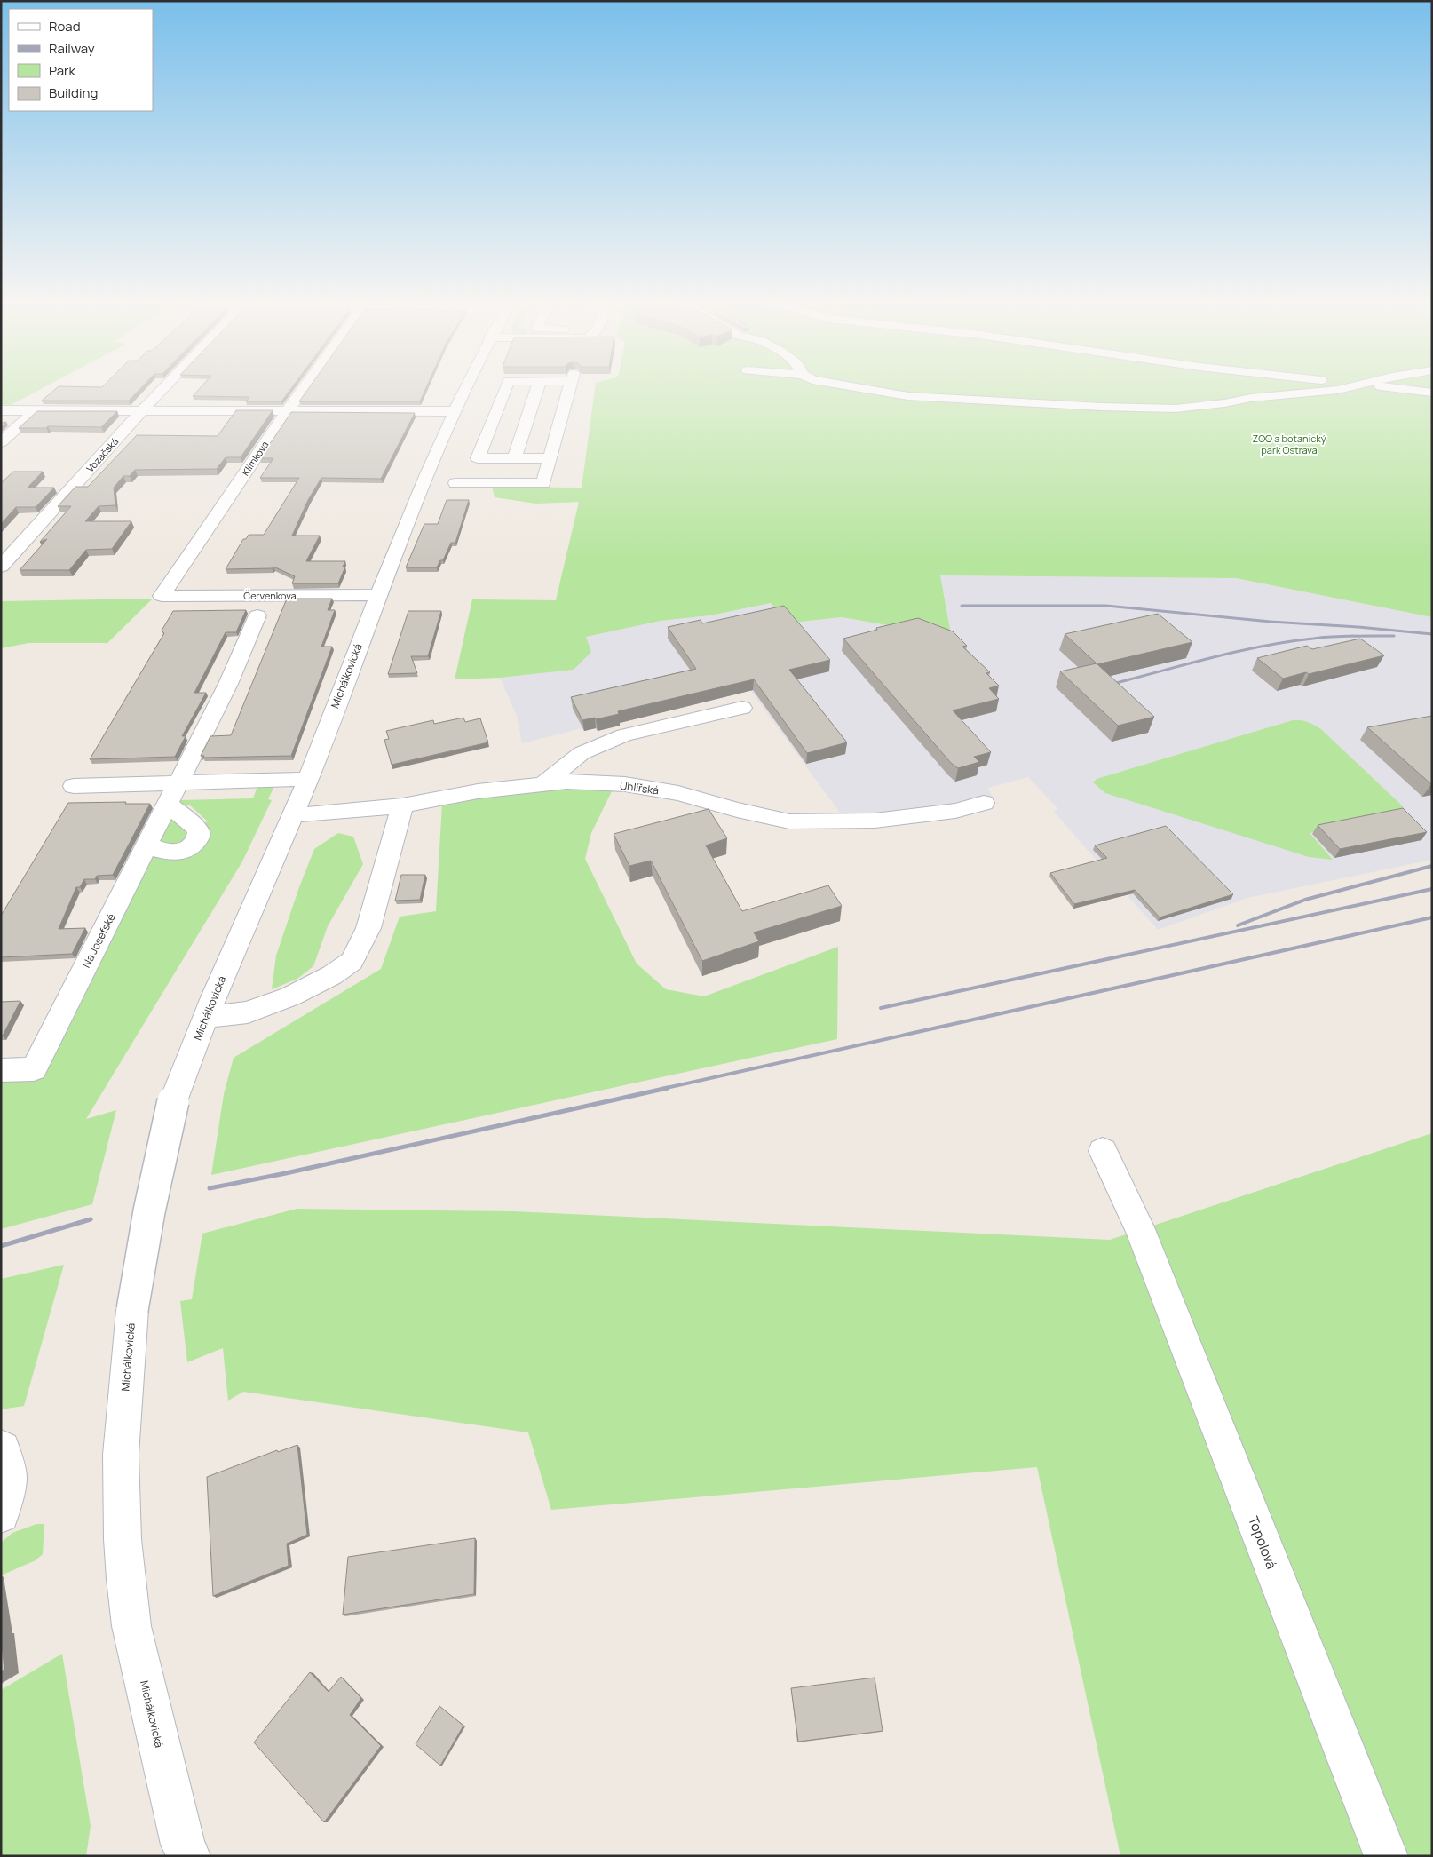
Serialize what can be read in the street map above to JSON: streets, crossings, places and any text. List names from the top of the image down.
{
  "streets": {
    "street": [
      "Vozačská",
      "Klímkova",
      "Červenkova",
      "Michálkovická",
      "Uhlířská",
      "Na Josefské",
      "Topolová"
    ]
  },
  "crossings": [
    ["Klímkova", "Červenkova"],
    ["Červenkova", "Michálkovická"],
    ["Michálkovická", "Uhlířská"]
  ],
  "parks": ["ZOO a botanický park Ostrava"],
  "legend": [
    "Road",
    "Railway",
    "Park",
    "Building"
  ]
}
